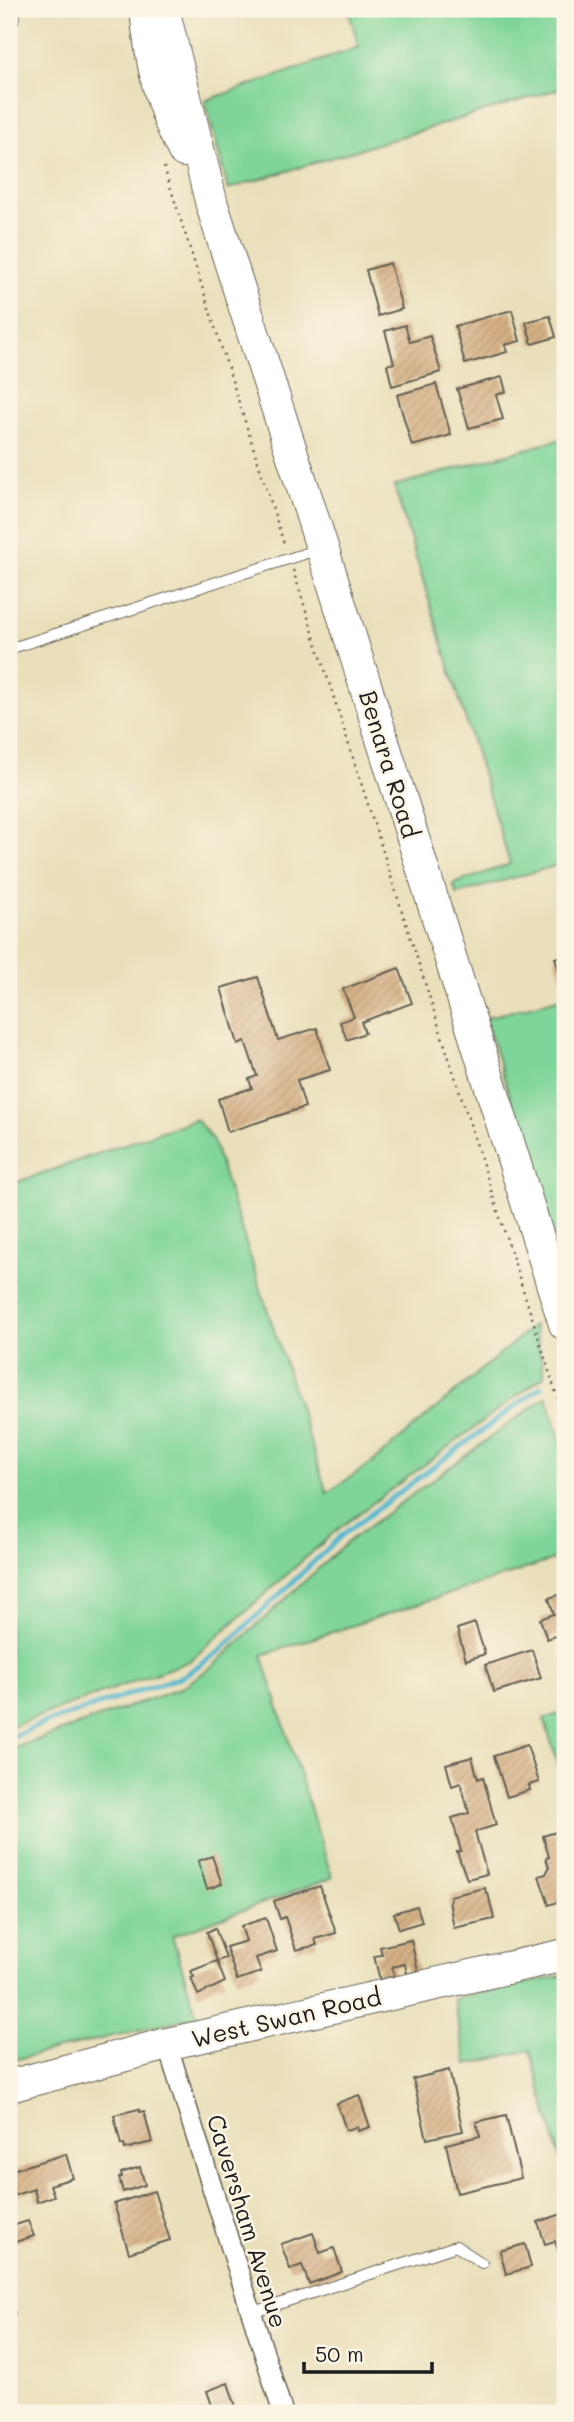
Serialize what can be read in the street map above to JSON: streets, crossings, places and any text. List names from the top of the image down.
{
  "streets": {
    "main road": ["Benara Road", "West Swan Road"],
    "street": ["Caversham Avenue"]
  },
  "crossings": [
    ["West Swan Road", "Caversham Avenue"]
  ],
  "scale_bar": "50 m"
}
